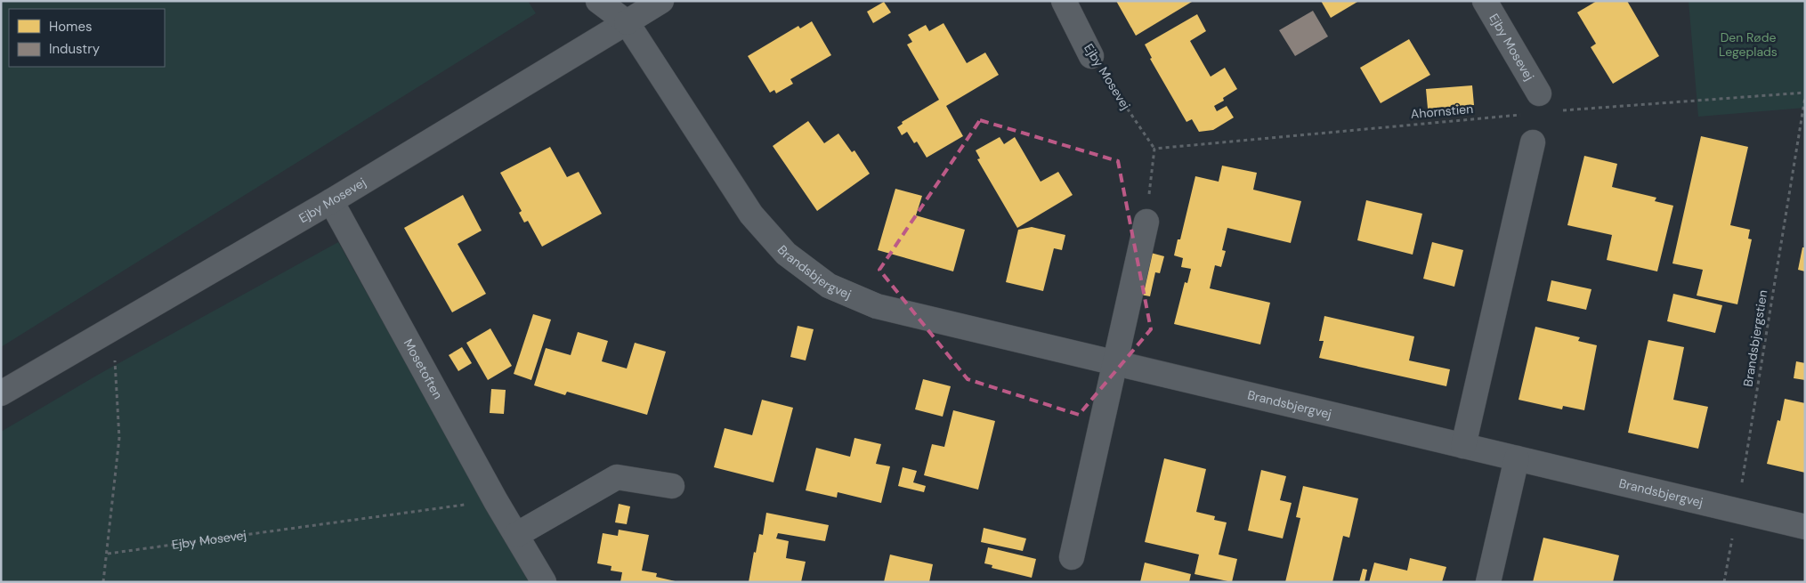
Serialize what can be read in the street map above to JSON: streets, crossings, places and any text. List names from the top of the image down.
{
  "streets": {
    "street": ["Ejby Mosevej", "Brandsbjergvej", "Mosetoften"],
    "path": ["Ahornstien", "Brandsbjergstien"]
  },
  "crossings": [
    ["Ejby Mosevej", "Ahornstien"],
    ["Ejby Mosevej", "Brandsbjergvej"],
    ["Ejby Mosevej", "Mosetoften"],
    ["Brandsbjergvej", "Brandsbjergstien"]
  ],
  "parks": ["Den Røde Legeplads"],
  "legend": ["Homes", "Industry"]
}
